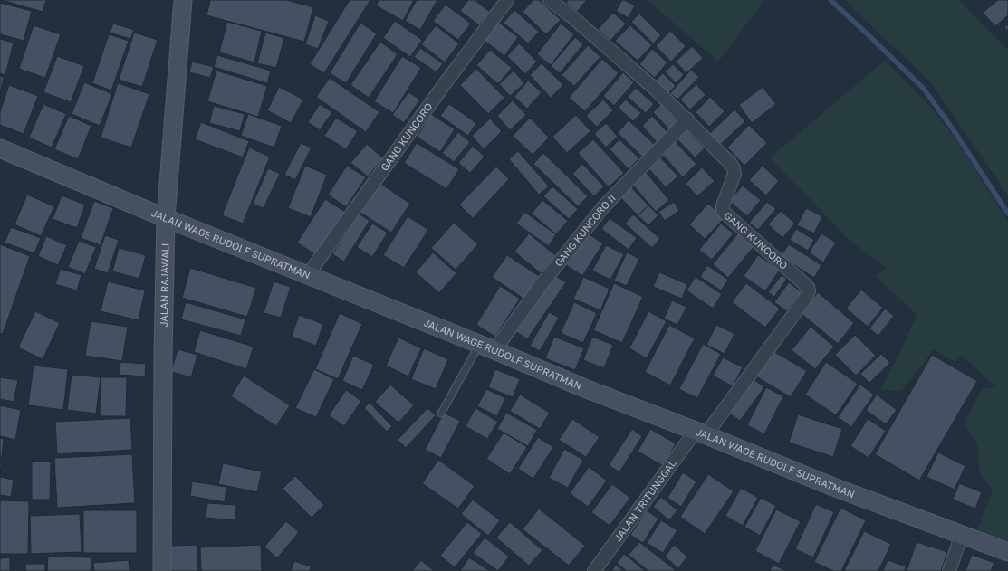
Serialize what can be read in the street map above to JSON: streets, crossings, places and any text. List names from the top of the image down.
{
  "streets": {
    "main road": ["JALAN WAGE RUDOLF SUPRATMAN", "JALAN RAJAWALI"],
    "street": ["GANG KUNCORO", "GANG KUNCORO II", "JALAN TRITUNGGAL"]
  },
  "crossings": [
    ["GANG KUNCORO", "GANG KUNCORO II"],
    ["GANG KUNCORO", "JALAN WAGE RUDOLF SUPRATMAN"],
    ["GANG KUNCORO", "JALAN TRITUNGGAL"],
    ["GANG KUNCORO II", "JALAN WAGE RUDOLF SUPRATMAN"],
    ["JALAN WAGE RUDOLF SUPRATMAN", "JALAN RAJAWALI"],
    ["JALAN WAGE RUDOLF SUPRATMAN", "JALAN TRITUNGGAL"]
  ]
}
